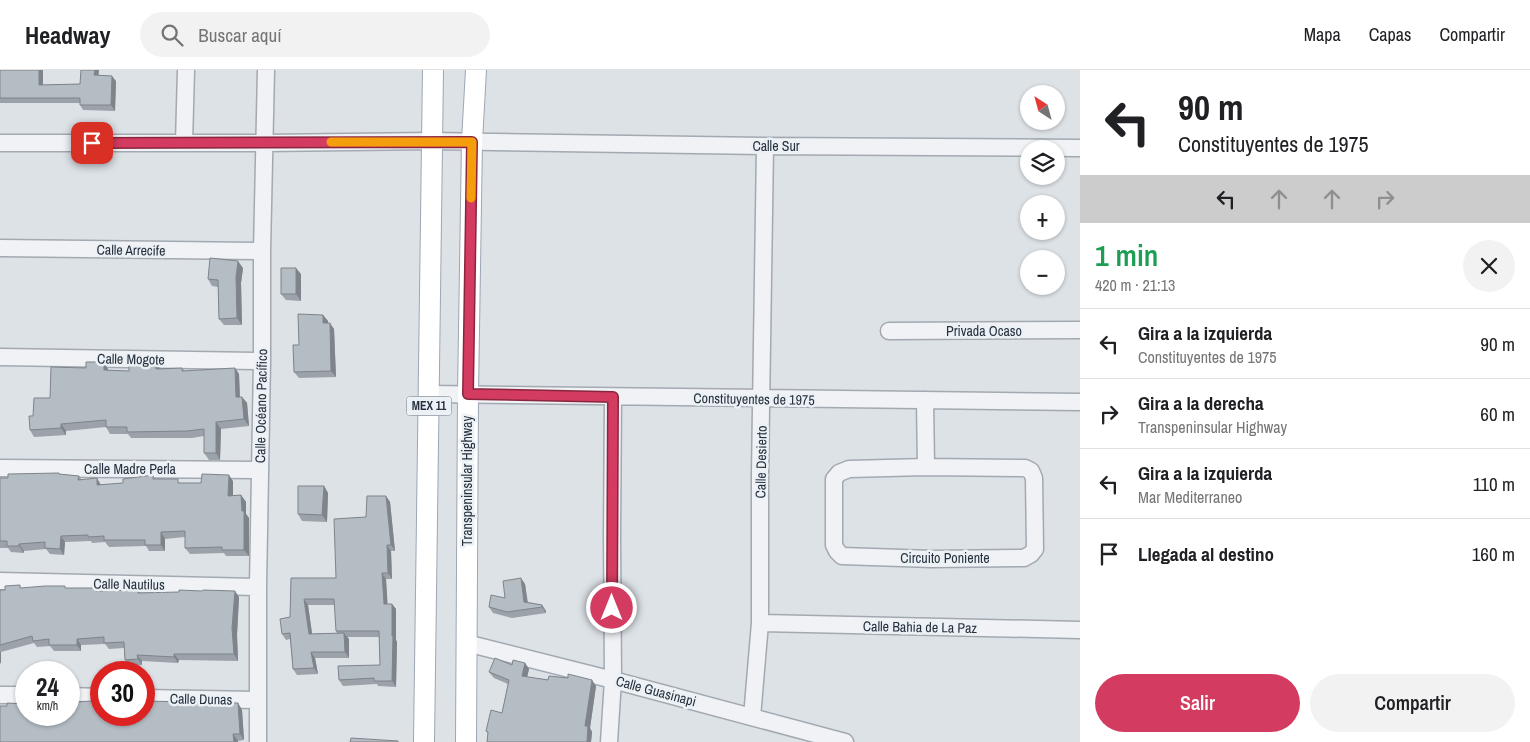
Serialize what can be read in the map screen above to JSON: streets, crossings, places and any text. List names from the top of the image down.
{
  "streets": {
    "main road": ["MEX 11", "Transpeninsular Highway"],
    "street": [
      "Calle Sur",
      "Calle Arrecife",
      "Privada Ocaso",
      "Calle Mogote",
      "Constituyentes de 1975",
      "Calle Océano Pacífico",
      "Calle Desierto",
      "Calle Madre Perla",
      "Circuito Poniente",
      "Calle Nautilus",
      "Calle Bahia de La Paz",
      "Calle Guasinapi",
      "Calle Dunas"
    ]
  },
  "crossings": [
    ["Calle Sur", "Calle Océano Pacífico"],
    ["Calle Sur", "MEX 11"],
    ["Calle Sur", "Calle Desierto"],
    ["Calle Sur", "Transpeninsular Highway"],
    ["Calle Arrecife", "Calle Océano Pacífico"],
    ["Calle Mogote", "Calle Océano Pacífico"],
    ["Constituyentes de 1975", "MEX 11"],
    ["Constituyentes de 1975", "Calle Desierto"],
    ["Constituyentes de 1975", "Transpeninsular Highway"],
    ["Calle Océano Pacífico", "Calle Madre Perla"],
    ["Calle Océano Pacífico", "Calle Nautilus"],
    ["Calle Océano Pacífico", "Calle Dunas"],
    ["Calle Desierto", "Calle Bahia de La Paz"],
    ["Calle Desierto", "Calle Guasinapi"],
    ["Transpeninsular Highway", "Calle Guasinapi"]
  ],
  "north": "top left",
  "page": {
    "header": "Headway",
    "search": "Buscar aquí",
    "nav": ["Mapa", "Capas", "Compartir"],
    "turn": ["90 m", "Constituyentes de 1975"],
    "map_buttons": ["+", "−"],
    "heading": ["1 min", "420 m · 21:13"],
    "list": [
      {
        "name": "Gira a la izquierda",
        "note": "Constituyentes de 1975",
        "value": "90 m"
      },
      {
        "name": "Gira a la derecha",
        "note": "Transpeninsular Highway",
        "value": "60 m"
      },
      {
        "name": "Gira a la izquierda",
        "note": "Mar Mediterraneo",
        "value": "110 m"
      },
      {
        "name": "Llegada al destino",
        "value": "160 m"
      }
    ],
    "speed": "24 km/h",
    "limit": "30",
    "buttons": ["Salir", "Compartir"]
  }
}
